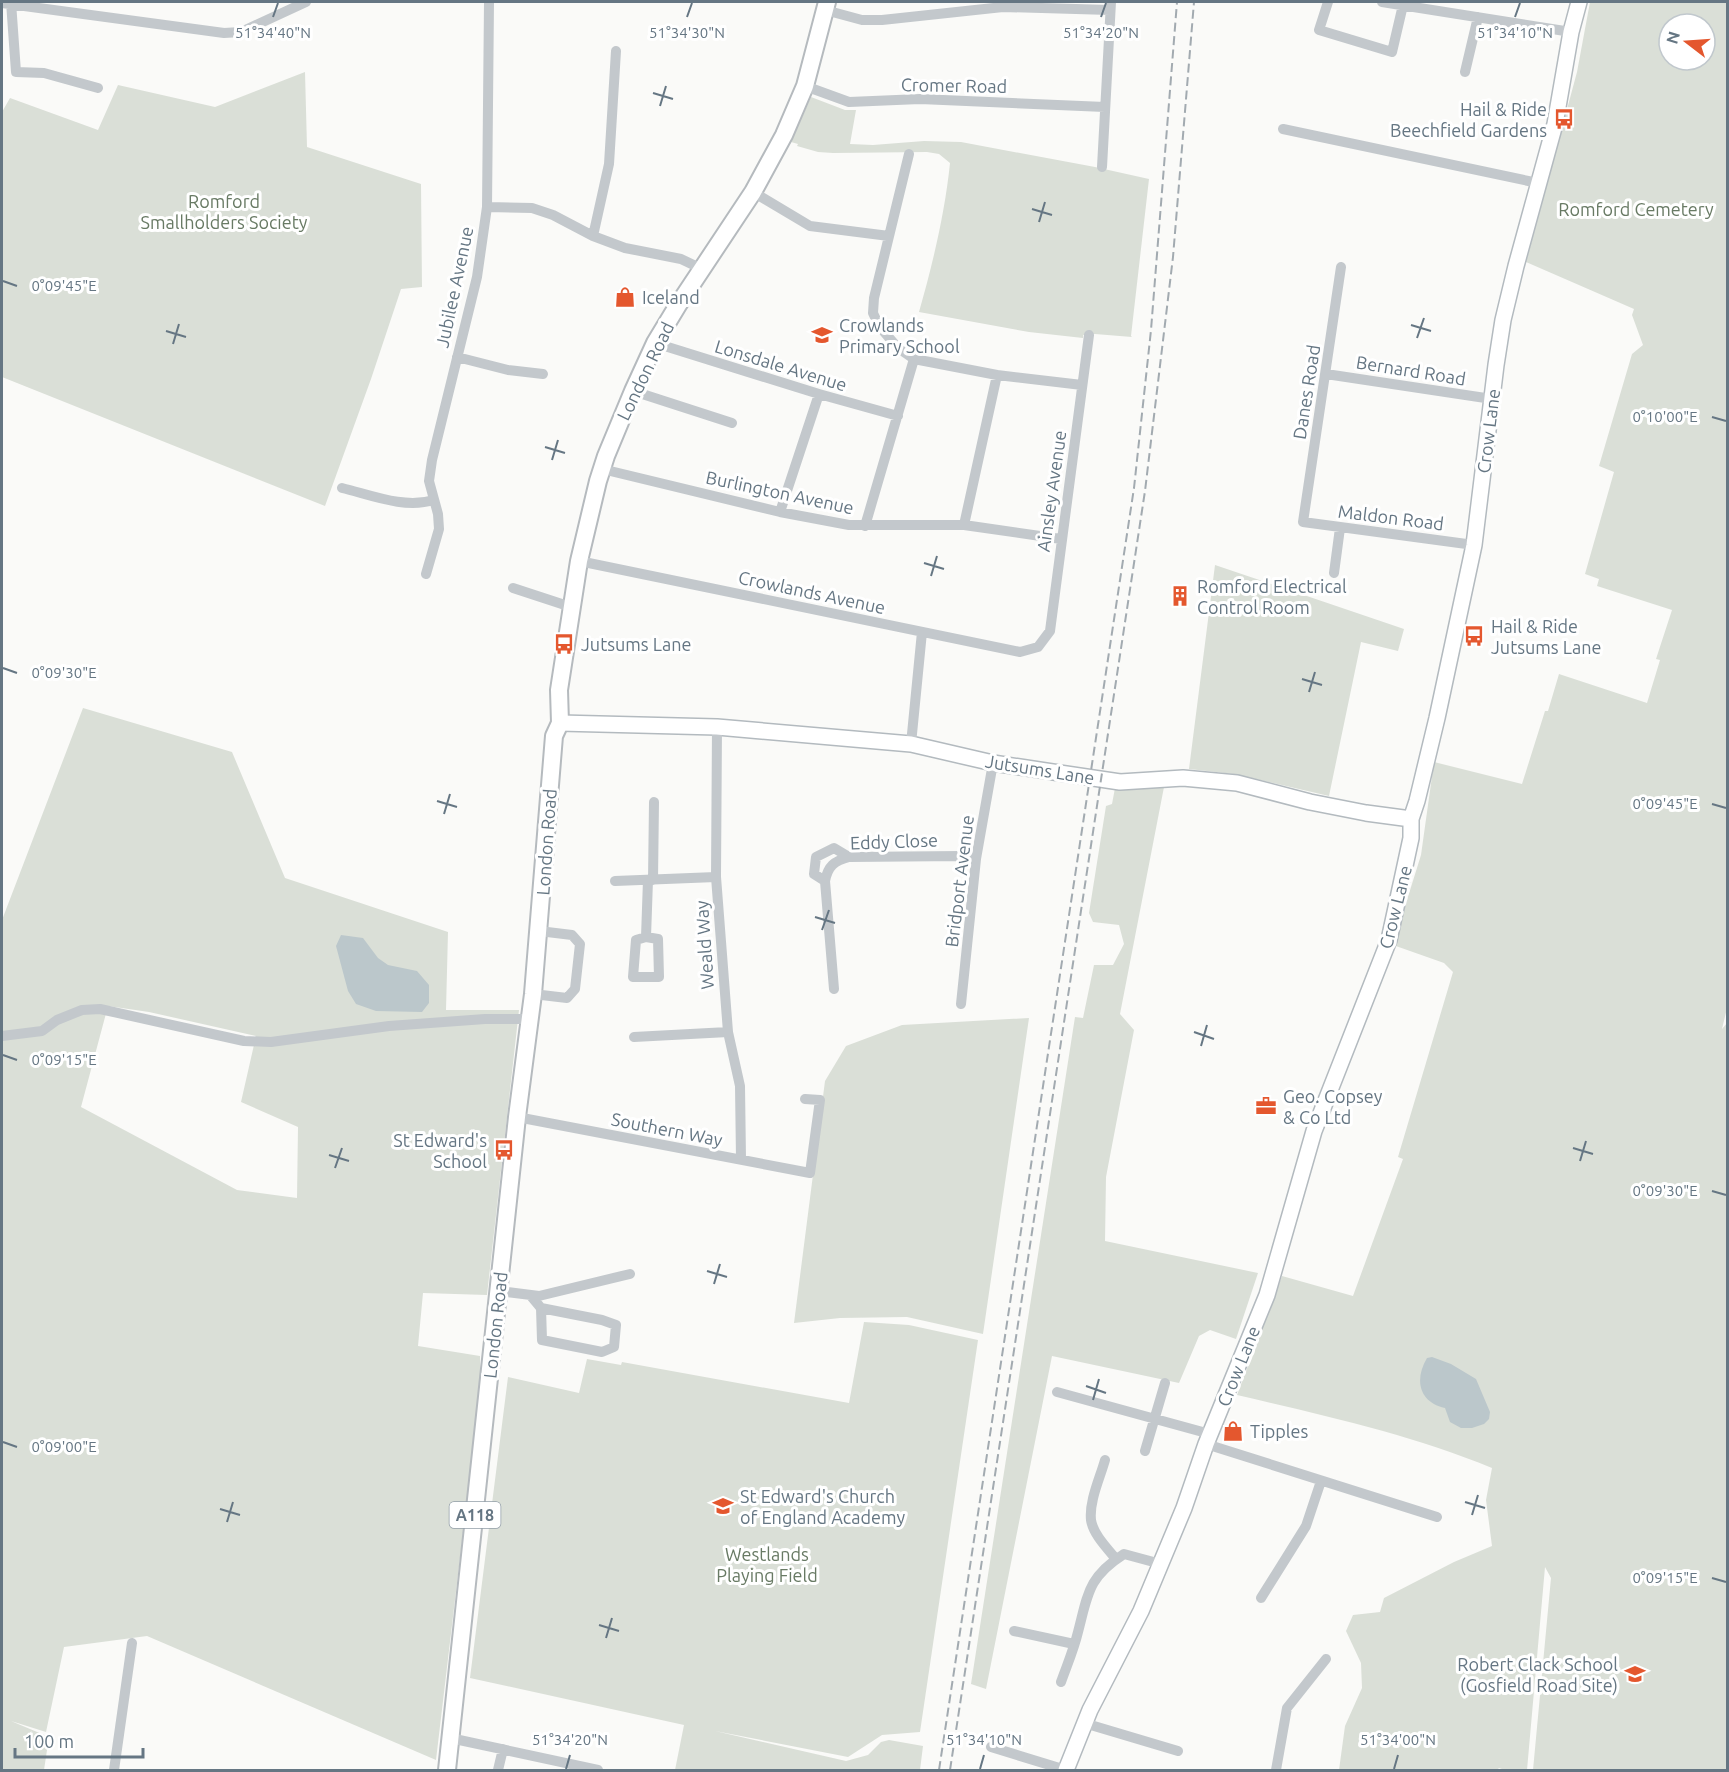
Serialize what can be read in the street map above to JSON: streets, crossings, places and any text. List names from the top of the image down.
{
  "streets": {
    "main road": ["London Road", "A118"],
    "street": [
      "Cromer Road",
      "Jubilee Avenue",
      "Lonsdale Avenue",
      "Bernard Road",
      "Danes Road",
      "Crow Lane",
      "Ainsley Avenue",
      "Burlington Avenue",
      "Maldon Road",
      "Crowlands Avenue",
      "Jutsums Lane",
      "Eddy Close",
      "Bridport Avenue",
      "Weald Way",
      "Southern Way"
    ]
  },
  "crossings": [
    ["Cromer Road", "London Road"],
    ["Lonsdale Avenue", "London Road"],
    ["Bernard Road", "Danes Road"],
    ["Bernard Road", "Crow Lane"],
    ["London Road", "Burlington Avenue"],
    ["London Road", "Crowlands Avenue"],
    ["London Road", "Jutsums Lane"],
    ["London Road", "Southern Way"],
    ["London Road", "A118"],
    ["Danes Road", "Maldon Road"],
    ["Crow Lane", "Maldon Road"],
    ["Crow Lane", "Jutsums Lane"],
    ["Ainsley Avenue", "Burlington Avenue"],
    ["Ainsley Avenue", "Crowlands Avenue"],
    ["Jutsums Lane", "Bridport Avenue"],
    ["Jutsums Lane", "Weald Way"],
    ["Eddy Close", "Bridport Avenue"],
    ["Weald Way", "Southern Way"]
  ],
  "parks": ["Romford Smallholders Society", "Romford Cemetery", "Westlands Playing Field"],
  "places": {
    "bus stop": [
      "Hail & Ride Beechfield Gardens",
      "Hail & Ride Jutsums Lane",
      "Jutsums Lane",
      "St Edward's School"
    ],
    "shop": ["Iceland", "Tipples"],
    "school or university": ["Crowlands Primary School", "St Edward's Church of England Academy", "Robert Clack School (Gosfield Road Site)"],
    "building": ["Romford Electrical Control Room"],
    "office": ["Geo. Copsey & Co Ltd"]
  },
  "scale_bar": "100 m",
  "north": "left",
  "coordinates": [
    "51°34'40\"N",
    "51°34'30\"N",
    "51°34'20\"N",
    "51°34'10\"N",
    "0°09'45\"E",
    "0°10'00\"E",
    "0°09'30\"E",
    "0°09'15\"E",
    "0°09'00\"E",
    "51°34'00\"N"
  ]
}
